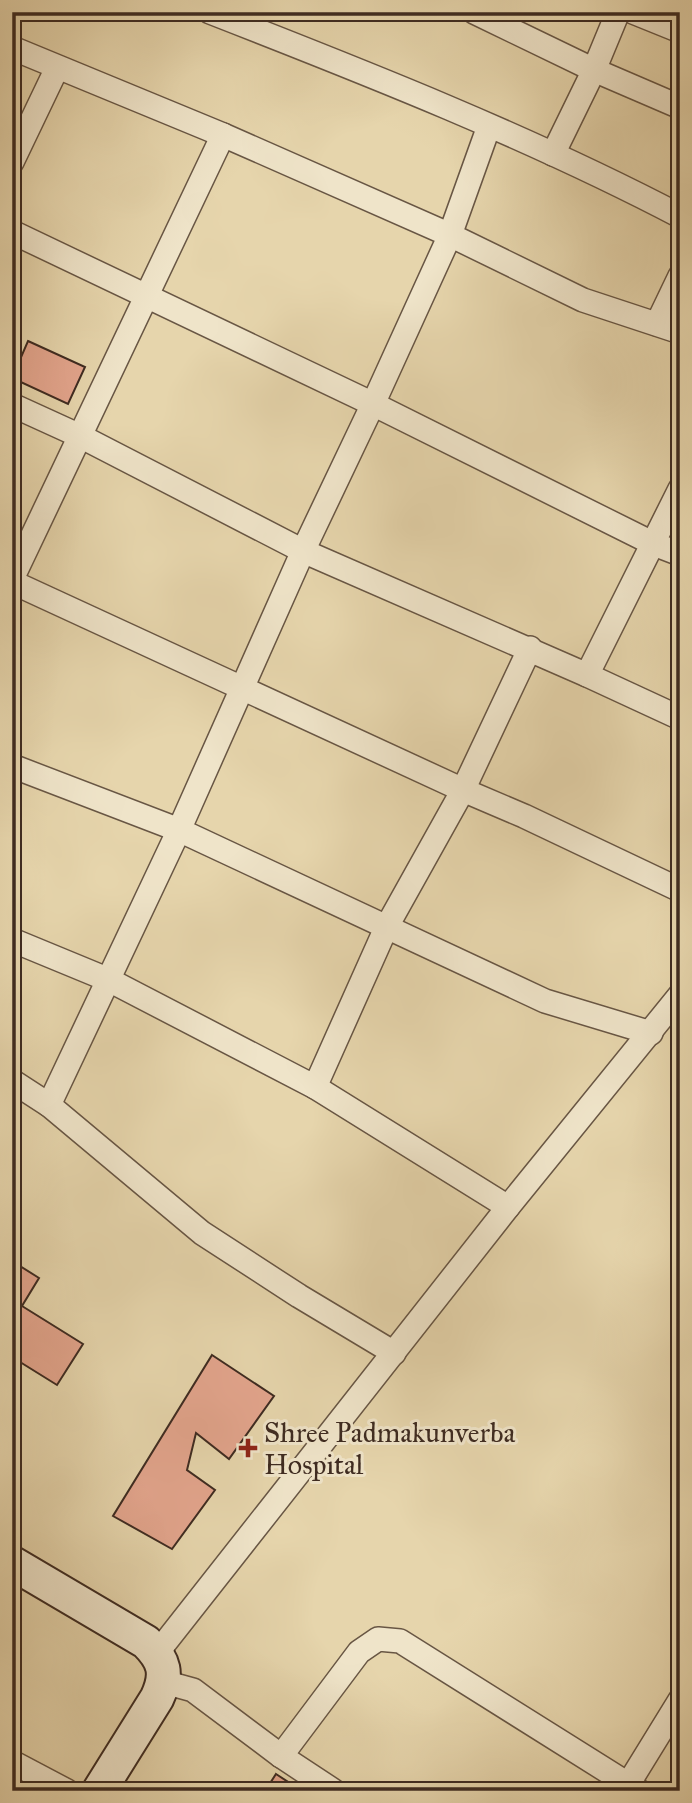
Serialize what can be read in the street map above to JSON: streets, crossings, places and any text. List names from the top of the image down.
{
  "places": {
    "health": ["Shree Padmakunverba Hospital"]
  }
}
